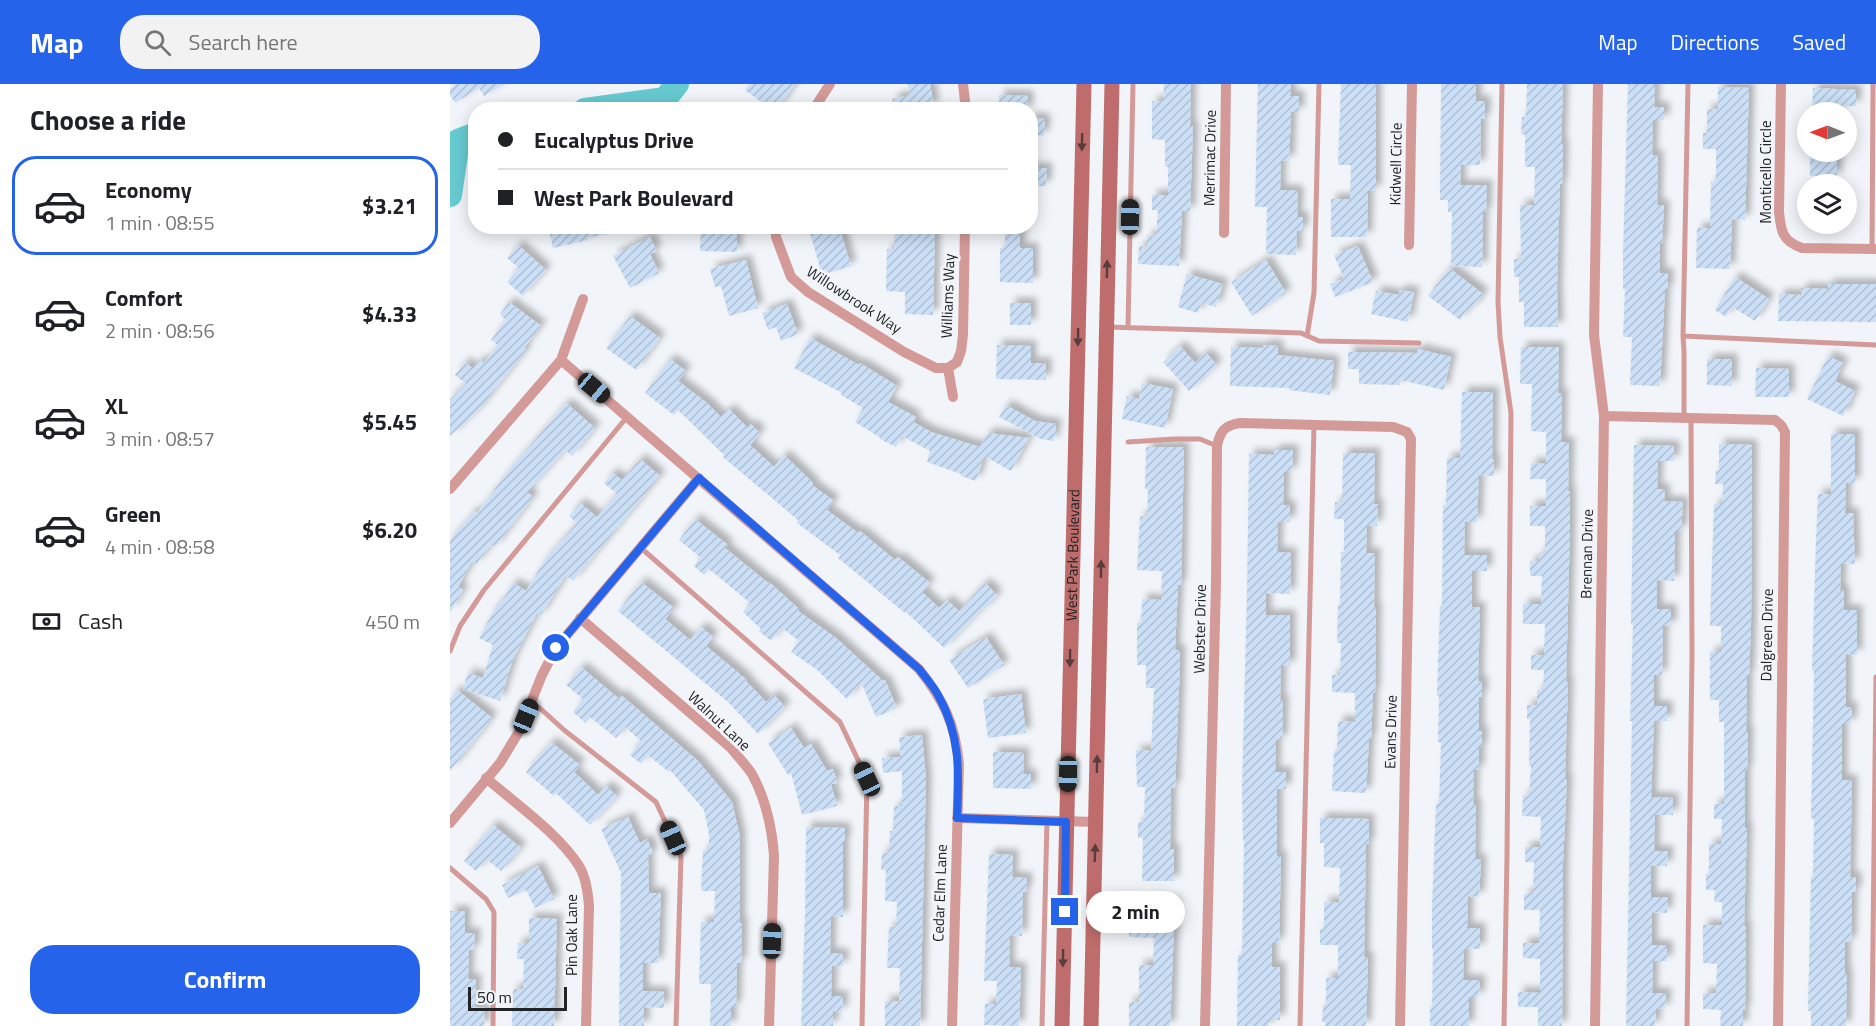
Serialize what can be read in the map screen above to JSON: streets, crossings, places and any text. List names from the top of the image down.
{
  "streets": {
    "main road": ["West Park Boulevard"],
    "street": [
      "Merrimac Drive",
      "Kidwell Circle",
      "Monticello Circle",
      "Williams Way",
      "Willowbrook Way",
      "Brennan Drive",
      "Webster Drive",
      "Dalgreen Drive",
      "Walnut Lane",
      "Evans Drive",
      "Cedar Elm Lane",
      "Pin Oak Lane"
    ]
  },
  "crossings": [
    ["Williams Way", "Willowbrook Way"],
    ["Brennan Drive", "Dalgreen Drive"]
  ],
  "scale_bar": "50 m",
  "north": "left",
  "page": {
    "header": "Map",
    "search": "Search here",
    "nav": ["Map", "Directions", "Saved"],
    "heading": "Choose a ride",
    "banner": ["Eucalyptus Drive", "West Park Boulevard"],
    "list": [
      {
        "name": "Economy",
        "note": "1 min · 08:55",
        "value": "$3.21"
      },
      {
        "name": "Comfort",
        "note": "2 min · 08:56",
        "value": "$4.33"
      },
      {
        "name": "XL",
        "note": "3 min · 08:57",
        "value": "$5.45"
      },
      {
        "name": "Green",
        "note": "4 min · 08:58",
        "value": "$6.20"
      }
    ],
    "pay": ["Cash", "450 m"],
    "bubble": "2 min",
    "buttons": "Confirm",
    "scale": "50 m"
  }
}
